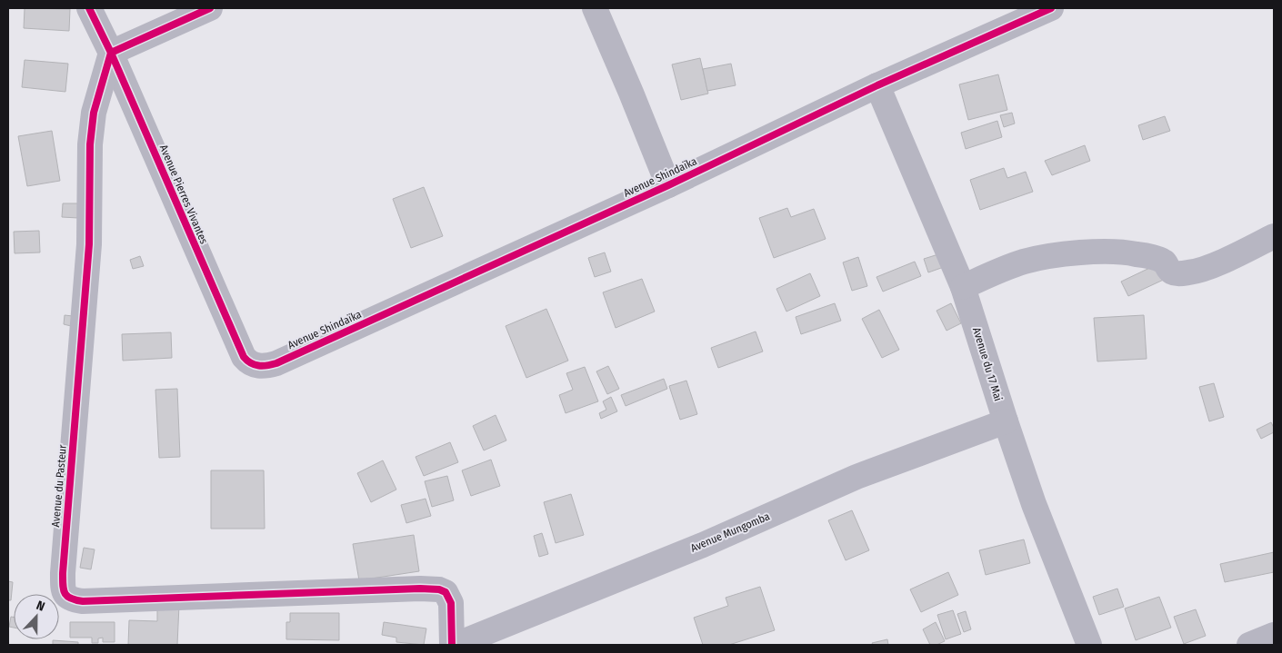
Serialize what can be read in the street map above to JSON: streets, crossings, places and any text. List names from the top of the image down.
{
  "streets": {
    "street": [
      "Avenue Shindaïka",
      "Avenue Pierres Vivantes",
      "Avenue du 17 Mai",
      "Avenue du Pasteur",
      "Avenue Mungomba"
    ]
  },
  "crossings": [
    ["Avenue Shindaïka", "Avenue Pierres Vivantes"],
    ["Avenue Shindaïka", "Avenue du 17 Mai"],
    ["Avenue Pierres Vivantes", "Avenue du Pasteur"],
    ["Avenue du 17 Mai", "Avenue Mungomba"]
  ],
  "north": "top"
}
